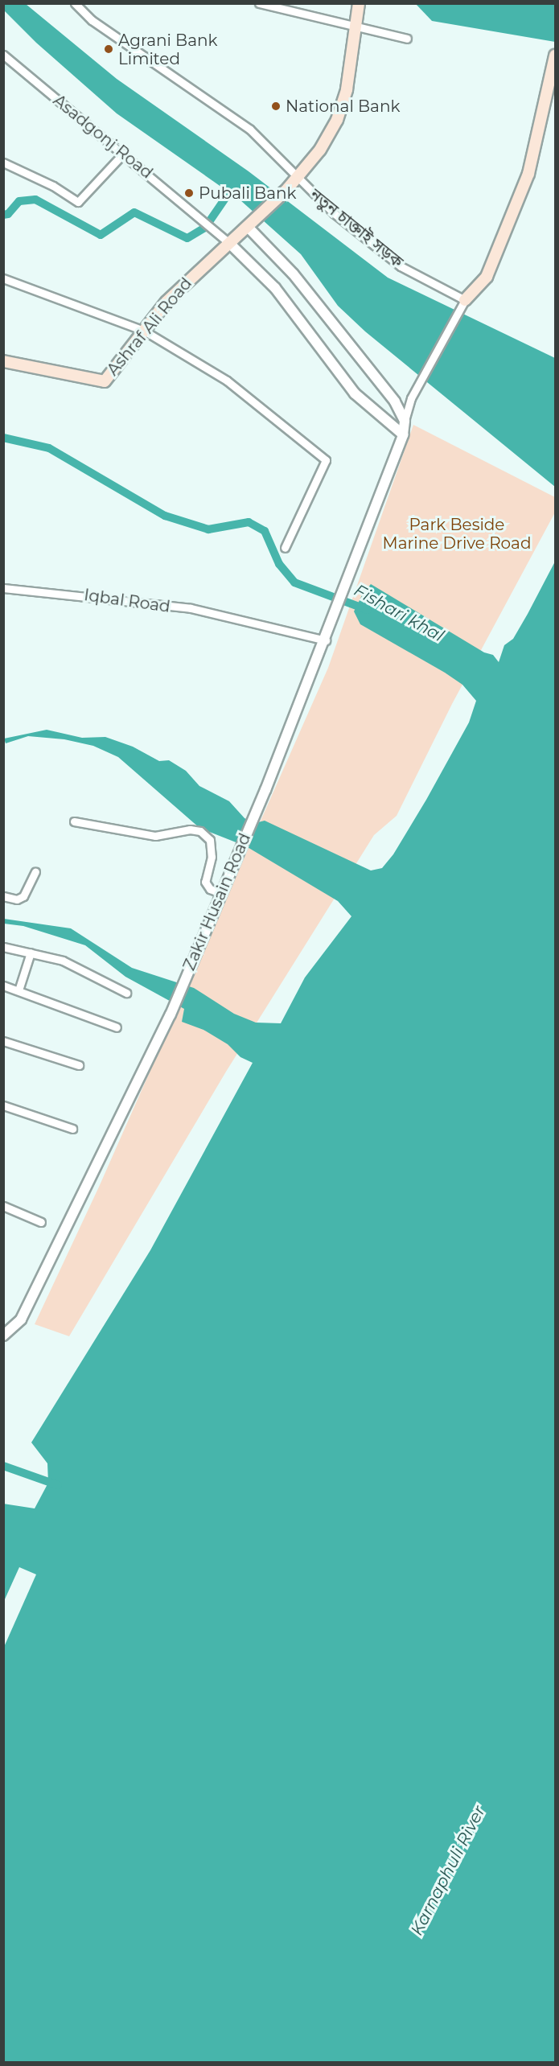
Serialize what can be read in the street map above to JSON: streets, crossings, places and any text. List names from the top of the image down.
{
  "streets": {
    "main road": ["Ashraf Ali Road"],
    "street": [
      "Asadgonj Road",
      "নতুন চাক্তাই সড়ক",
      "Iqbal Road",
      "Zakir Husain Road"
    ]
  },
  "crossings": [
    ["Asadgonj Road", "Ashraf Ali Road"],
    ["নতুন চাক্তাই সড়ক", "Ashraf Ali Road"],
    ["Iqbal Road", "Zakir Husain Road"]
  ],
  "water": ["Fishari khal", "Karnaphuli River"],
  "parks": ["Park Beside Marine Drive Road"],
  "places": ["Agrani Bank Limited", "National Bank", "Pubali Bank"]
}
